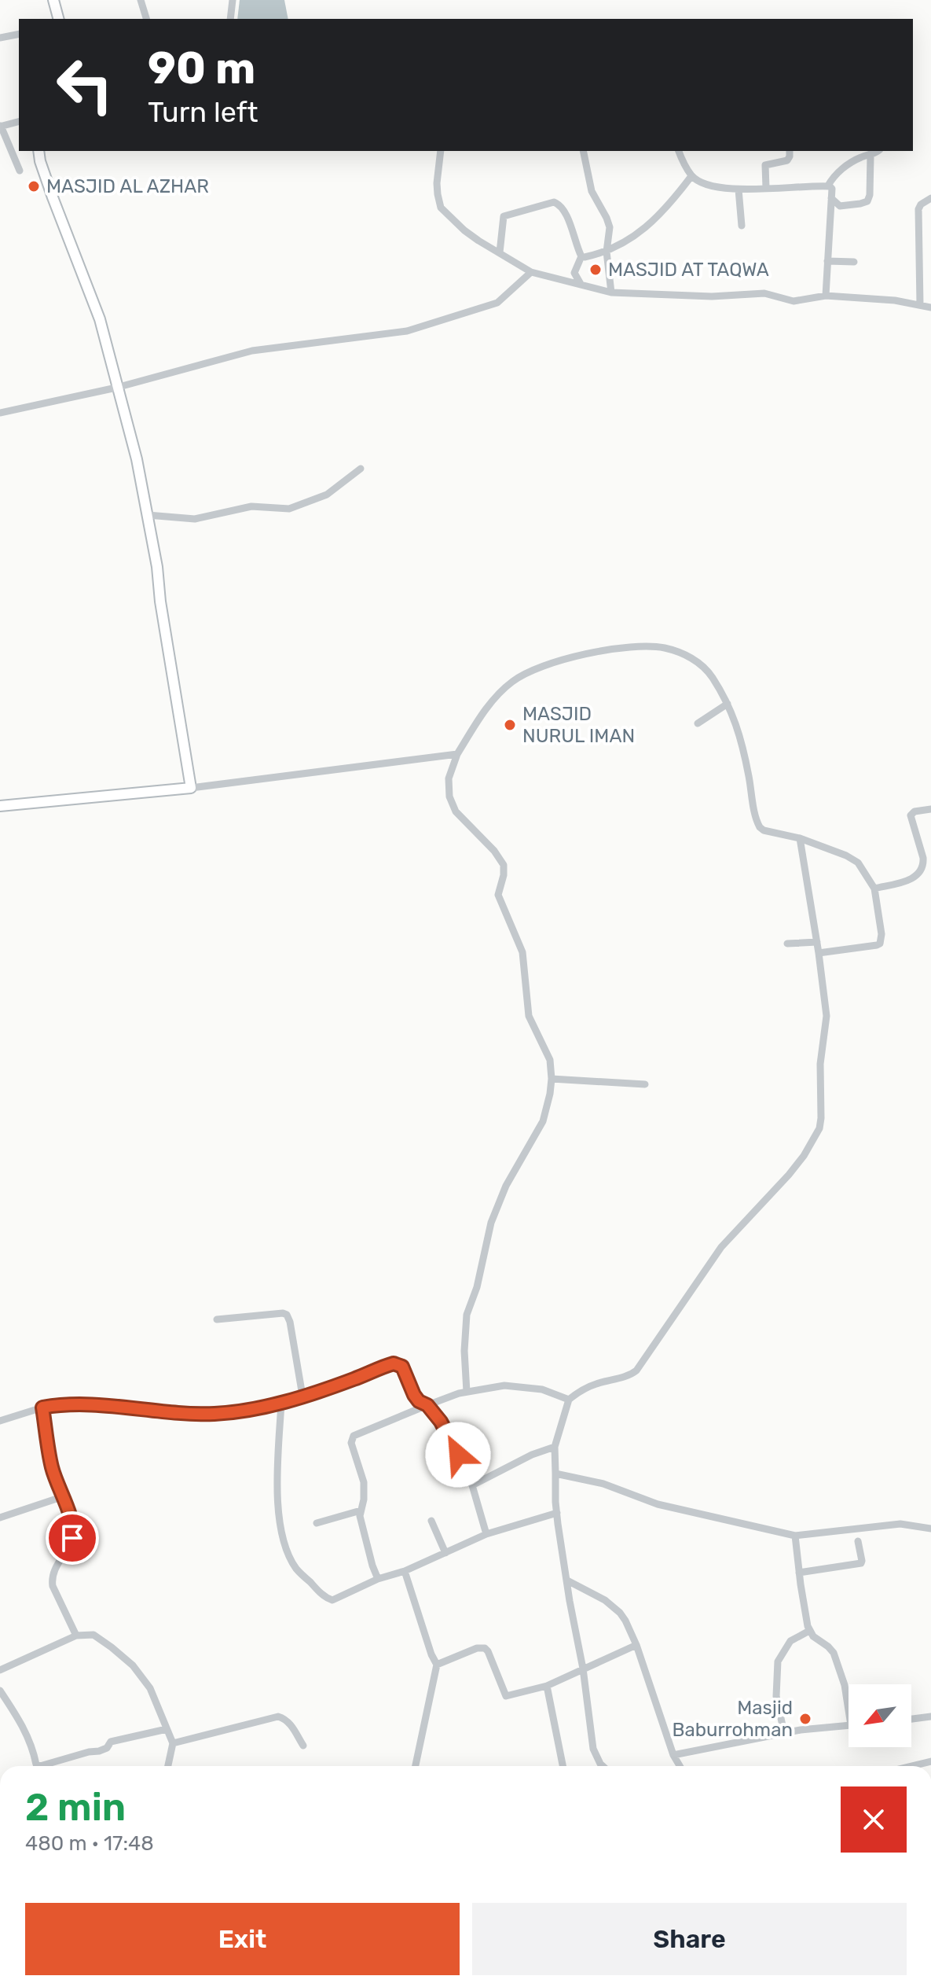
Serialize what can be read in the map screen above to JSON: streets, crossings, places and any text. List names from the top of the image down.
{
  "places": [
    "MASJID AL AZHAR",
    "MASJID AT TAQWA",
    "MASJID NURUL IMAN",
    "Masjid Baburrohman"
  ],
  "north": "bottom left",
  "page": {
    "turn": ["90 m", "Turn left"],
    "heading": ["2 min", "480 m · 17:48"],
    "buttons": ["Exit", "Share"]
  }
}
